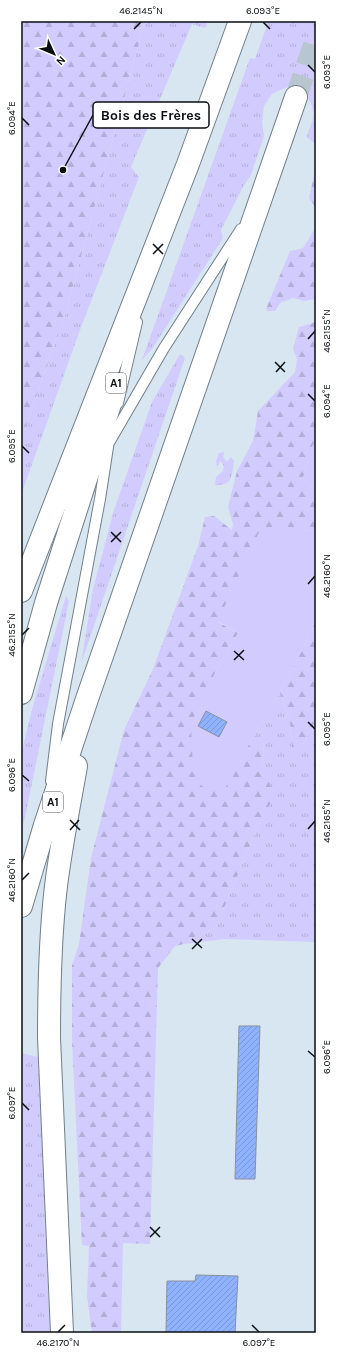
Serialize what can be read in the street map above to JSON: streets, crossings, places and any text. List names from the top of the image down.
{
  "streets": {
    "highway": ["A1"]
  },
  "places": ["Bois des Frères"],
  "north": "bottom right",
  "coordinates": [
    "46.2145°N",
    "6.093°E",
    "6.094°E",
    "46.2155°N",
    "6.095°E",
    "46.2160°N",
    "6.096°E",
    "46.2165°N",
    "6.097°E",
    "46.2170°N"
  ]
}
